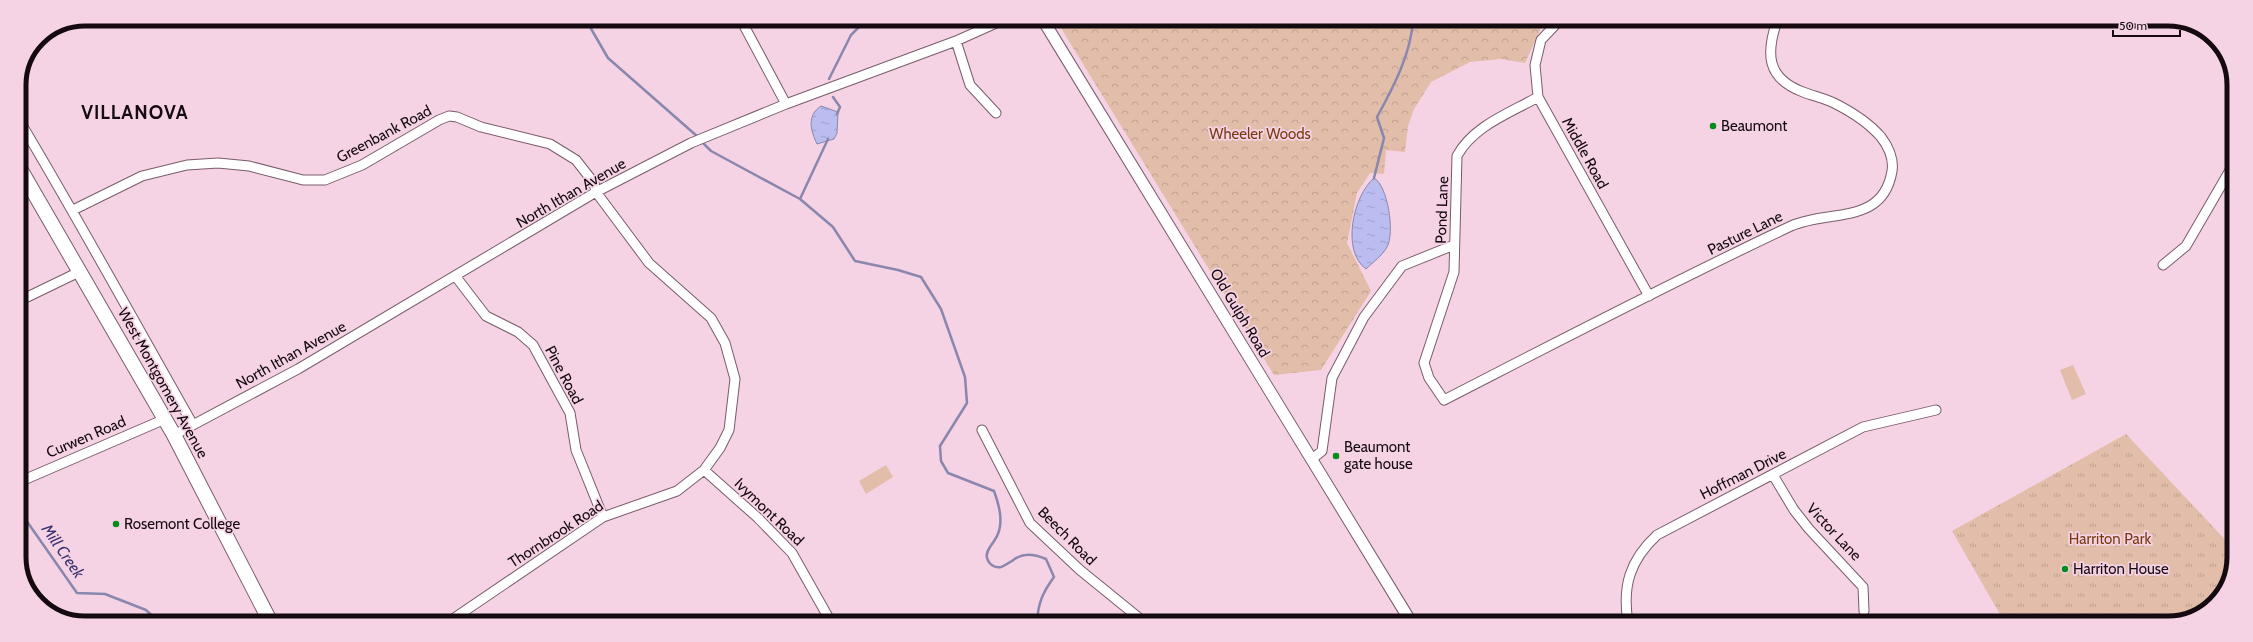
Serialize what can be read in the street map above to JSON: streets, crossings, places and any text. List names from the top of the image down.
{
  "streets": {
    "main road": ["West Montgomery Avenue"],
    "street": [
      "Greenbank Road",
      "Middle Road",
      "North Ithan Avenue",
      "Pond Lane",
      "Pasture Lane",
      "Old Gulph Road",
      "Pine Road",
      "Curwen Road",
      "Hoffman Drive",
      "Ivymont Road",
      "Victor Lane",
      "Thornbrook Road",
      "Beech Road"
    ]
  },
  "crossings": [
    ["Greenbank Road", "North Ithan Avenue"],
    ["Greenbank Road", "West Montgomery Avenue"],
    ["Greenbank Road", "Thornbrook Road"],
    ["Middle Road", "Pond Lane"],
    ["Middle Road", "Pasture Lane"],
    ["North Ithan Avenue", "Pine Road"],
    ["North Ithan Avenue", "West Montgomery Avenue"],
    ["North Ithan Avenue", "Thornbrook Road"],
    ["Pond Lane", "Pasture Lane"],
    ["Pine Road", "Thornbrook Road"],
    ["West Montgomery Avenue", "Curwen Road"],
    ["Hoffman Drive", "Victor Lane"],
    ["Ivymont Road", "Thornbrook Road"]
  ],
  "districts": ["VILLANOVA"],
  "water": ["Mill Creek"],
  "parks": ["Wheeler Woods", "Harriton Park"],
  "places": [
    "Beaumont",
    "Beaumont gate house",
    "Rosemont College",
    "Harriton House"
  ],
  "scale_bar": "50 m"
}
